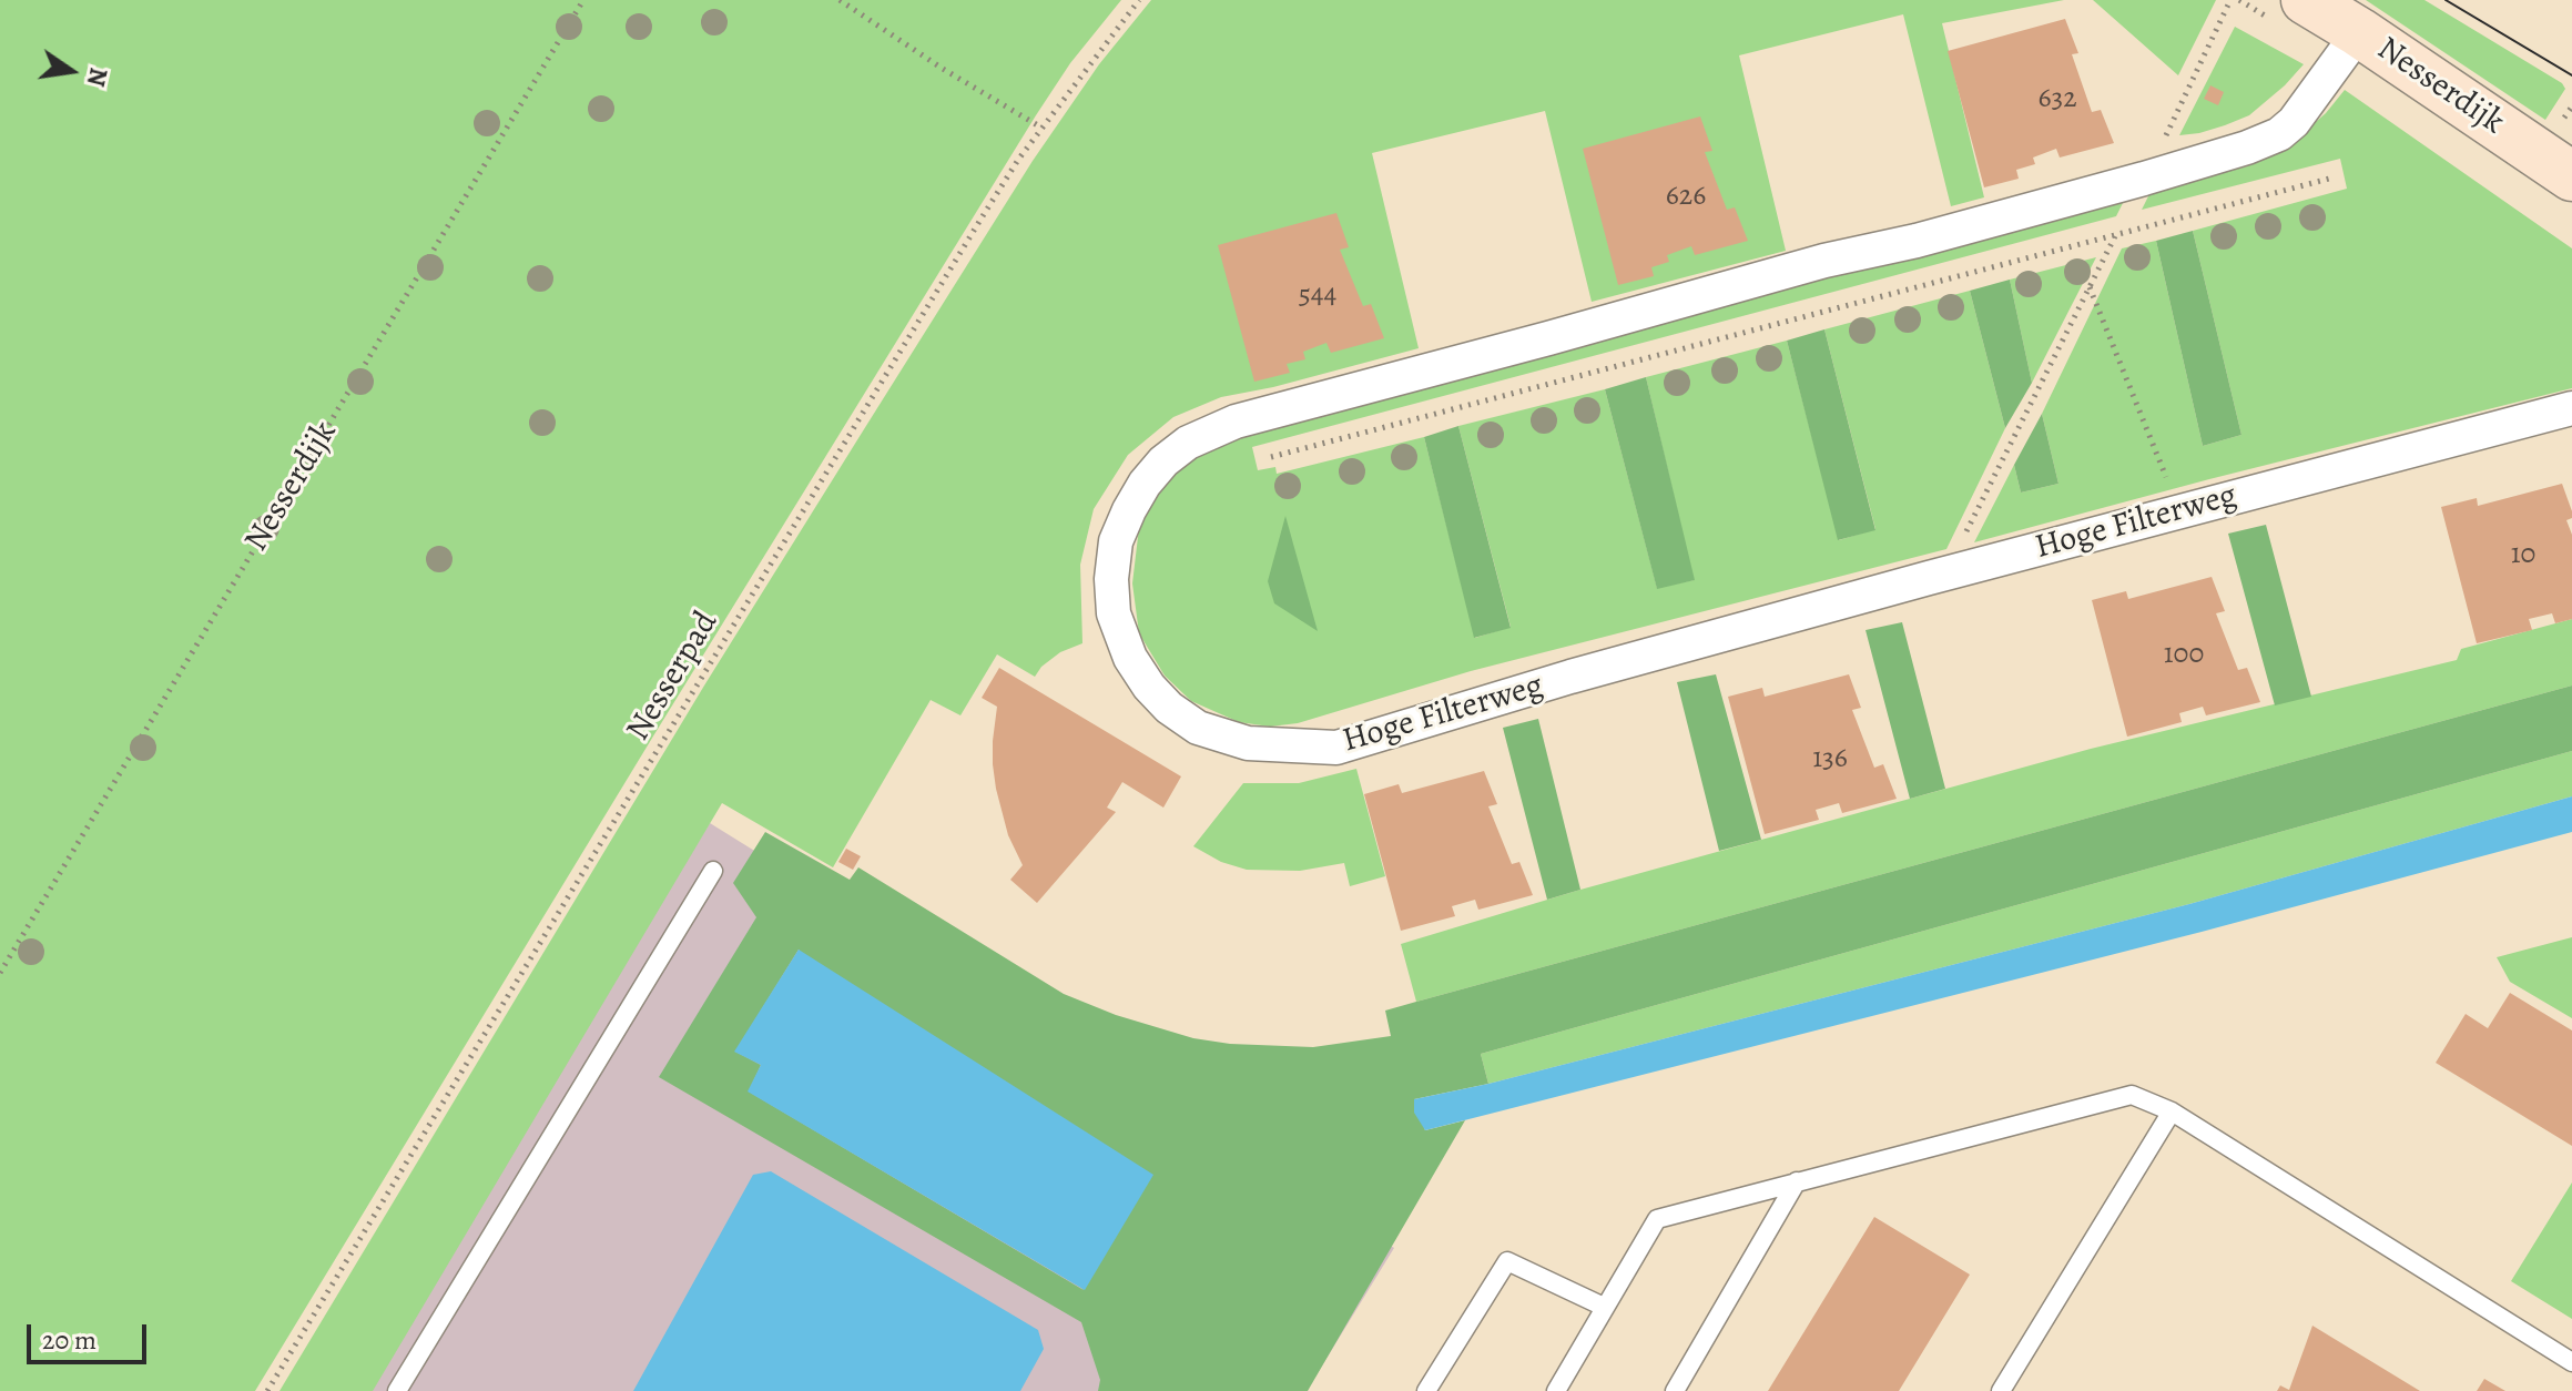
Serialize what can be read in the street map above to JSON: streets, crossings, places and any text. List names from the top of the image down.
{
  "streets": {
    "street": ["Nesserdijk", "Hoge Filterweg"],
    "path": ["Nesserpad"]
  },
  "crossings": [
    ["Nesserdijk", "Hoge Filterweg"]
  ],
  "house_numbers": [
    "632",
    "626",
    "544",
    "10",
    "100",
    "136"
  ],
  "scale_bar": "20 m",
  "north": "right"
}
